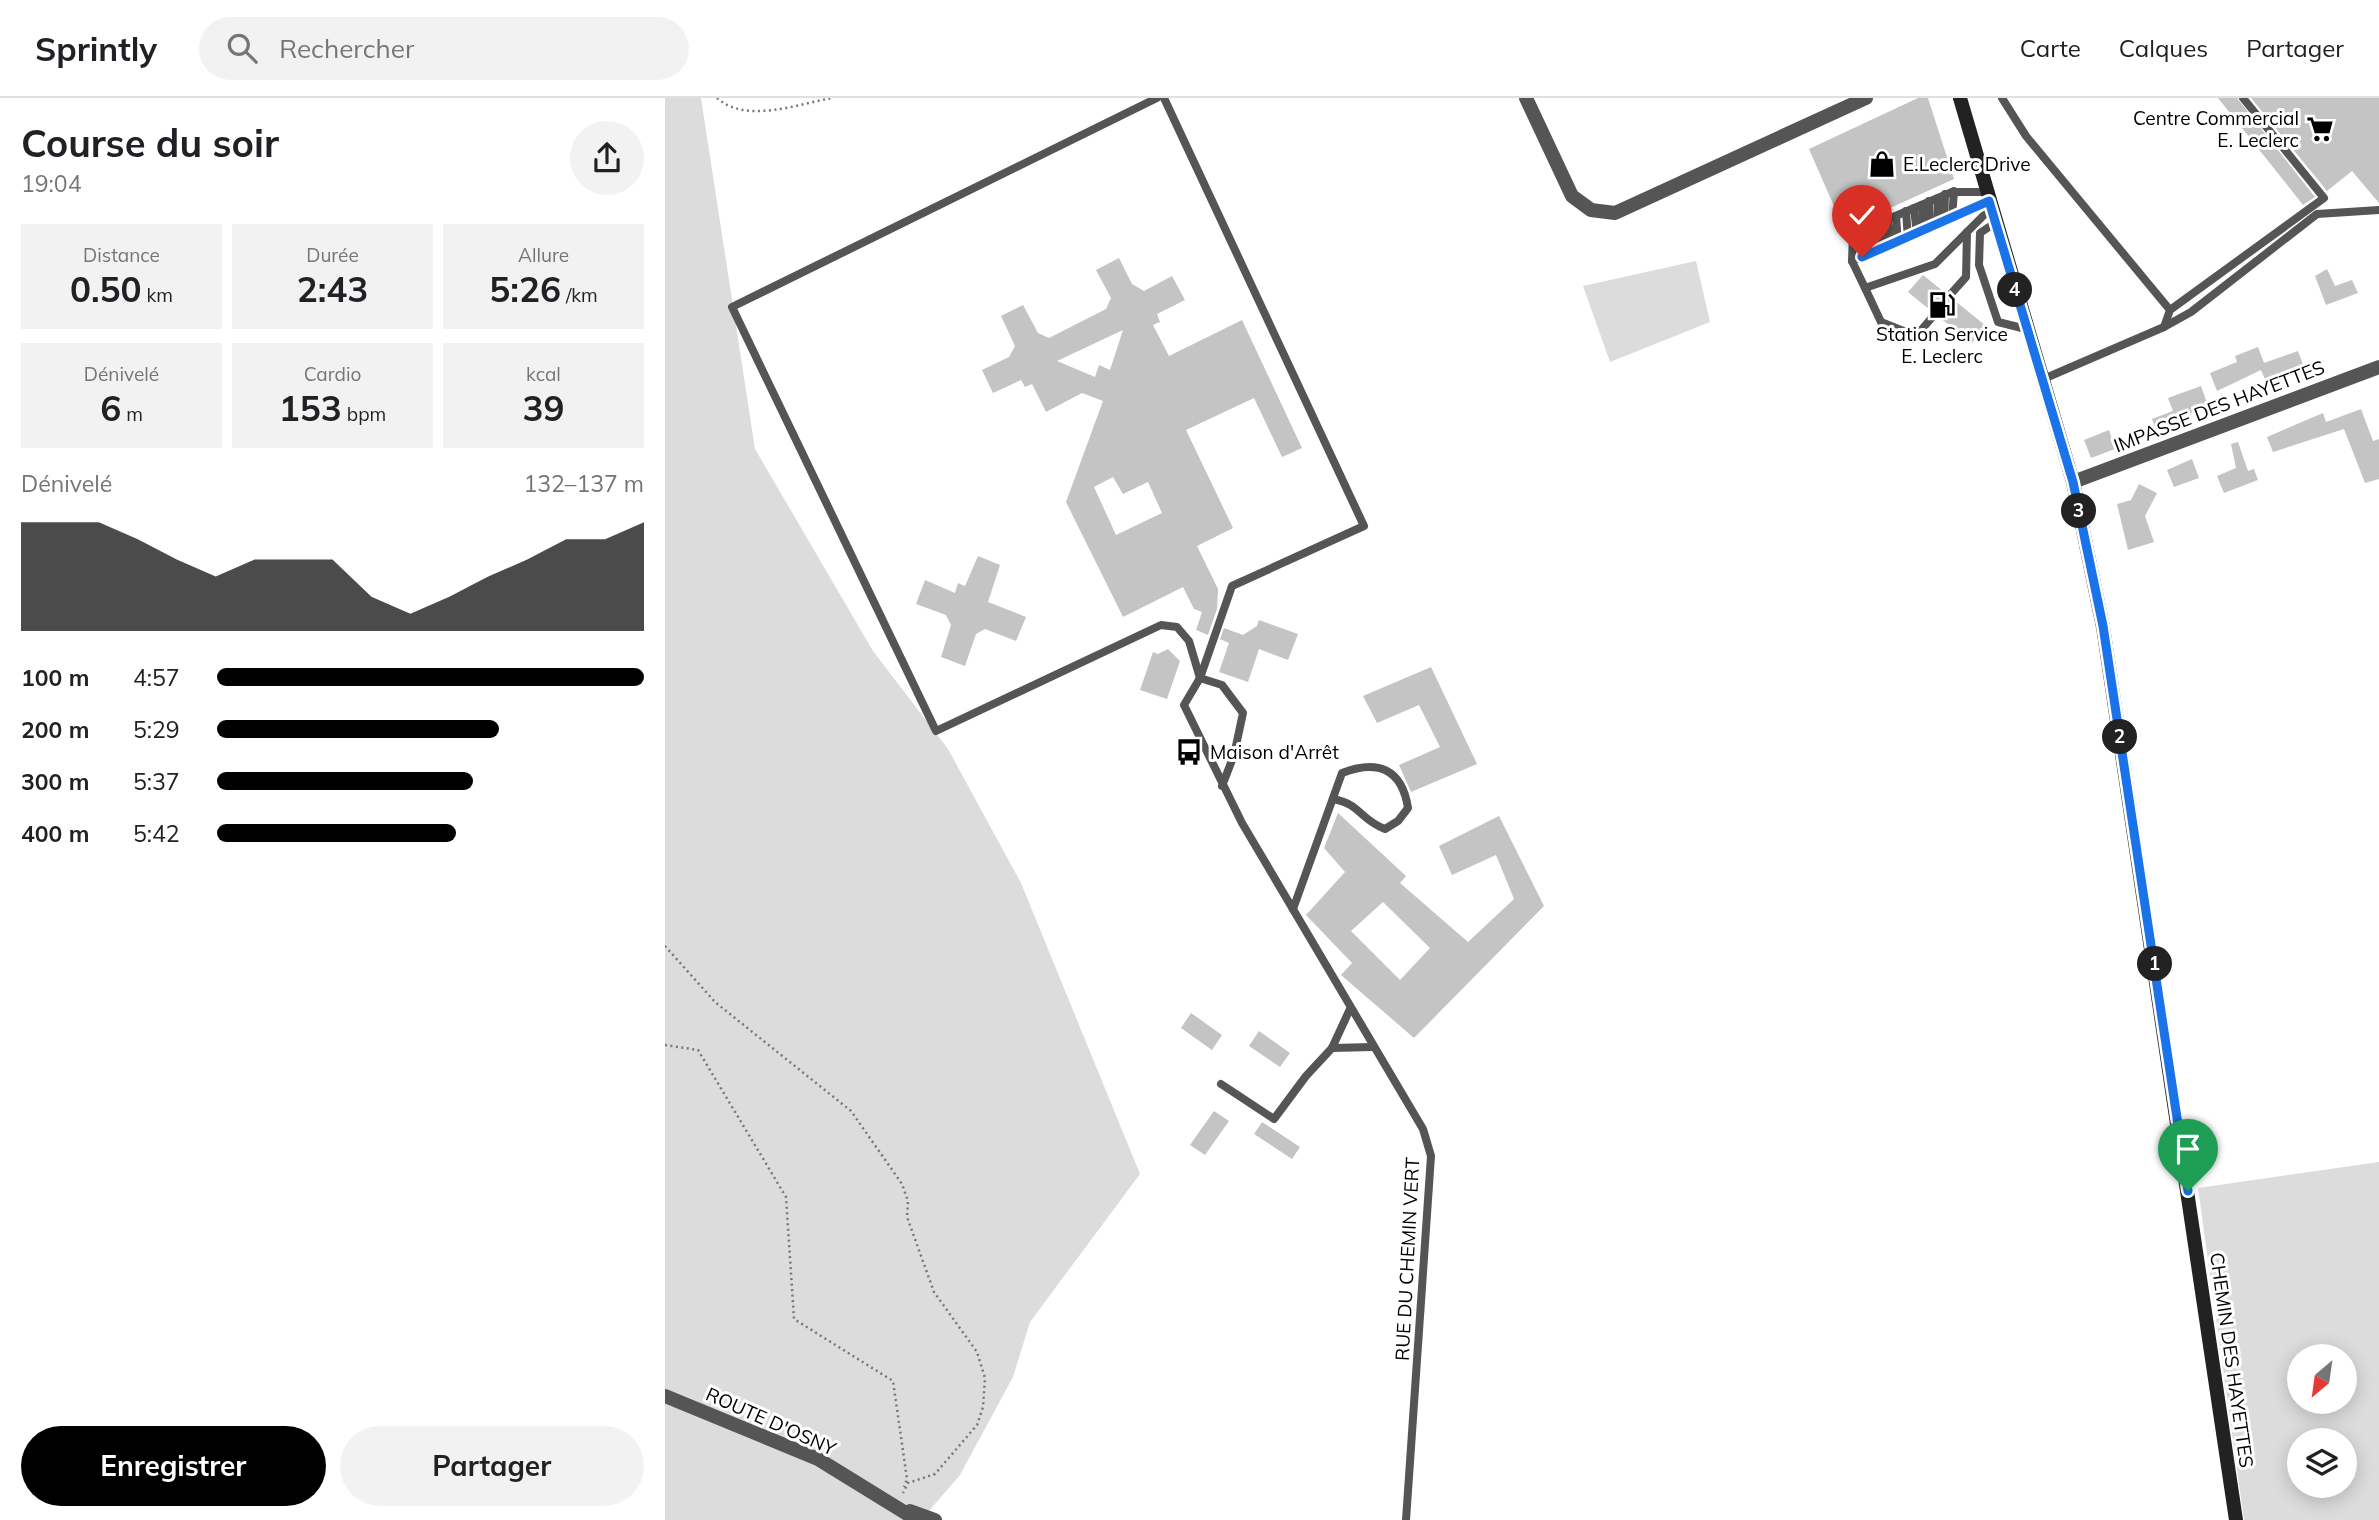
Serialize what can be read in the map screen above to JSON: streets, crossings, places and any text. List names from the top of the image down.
{
  "streets": {
    "street": ["IMPASSE DES HAYETTES", "CHEMIN DES HAYETTES", "ROUTE D'OSNY"],
    "lane": ["RUE DU CHEMIN VERT"]
  },
  "crossings": [
    ["IMPASSE DES HAYETTES", "CHEMIN DES HAYETTES"]
  ],
  "places": {
    "supermarket": ["Centre Commercial E. Leclerc"],
    "shop": ["E.Leclerc Drive"],
    "fuel station": ["Station Service E. Leclerc"],
    "bus stop": ["Maison d'Arrêt"]
  },
  "north": "bottom left",
  "page": {
    "header": "Sprintly",
    "search": "Rechercher",
    "nav": ["Carte", "Calques", "Partager"],
    "heading": ["Course du soir", "19:04"],
    "stats": [
      ["Distance", "0.50 km"],
      ["Durée", "2:43"],
      ["Allure", "5:26 /km"],
      ["Dénivelé", "6 m"],
      ["Cardio", "153 bpm"],
      ["kcal", "39"]
    ],
    "pins": [
      "4",
      "3",
      "2",
      "1"
    ],
    "chart": ["Dénivelé", "132–137 m"],
    "list": [
      {
        "name": "100 m",
        "note": "4:57"
      },
      {
        "name": "200 m",
        "note": "5:29"
      },
      {
        "name": "300 m",
        "note": "5:37"
      },
      {
        "name": "400 m",
        "note": "5:42"
      }
    ],
    "buttons": ["Enregistrer", "Partager"]
  }
}
